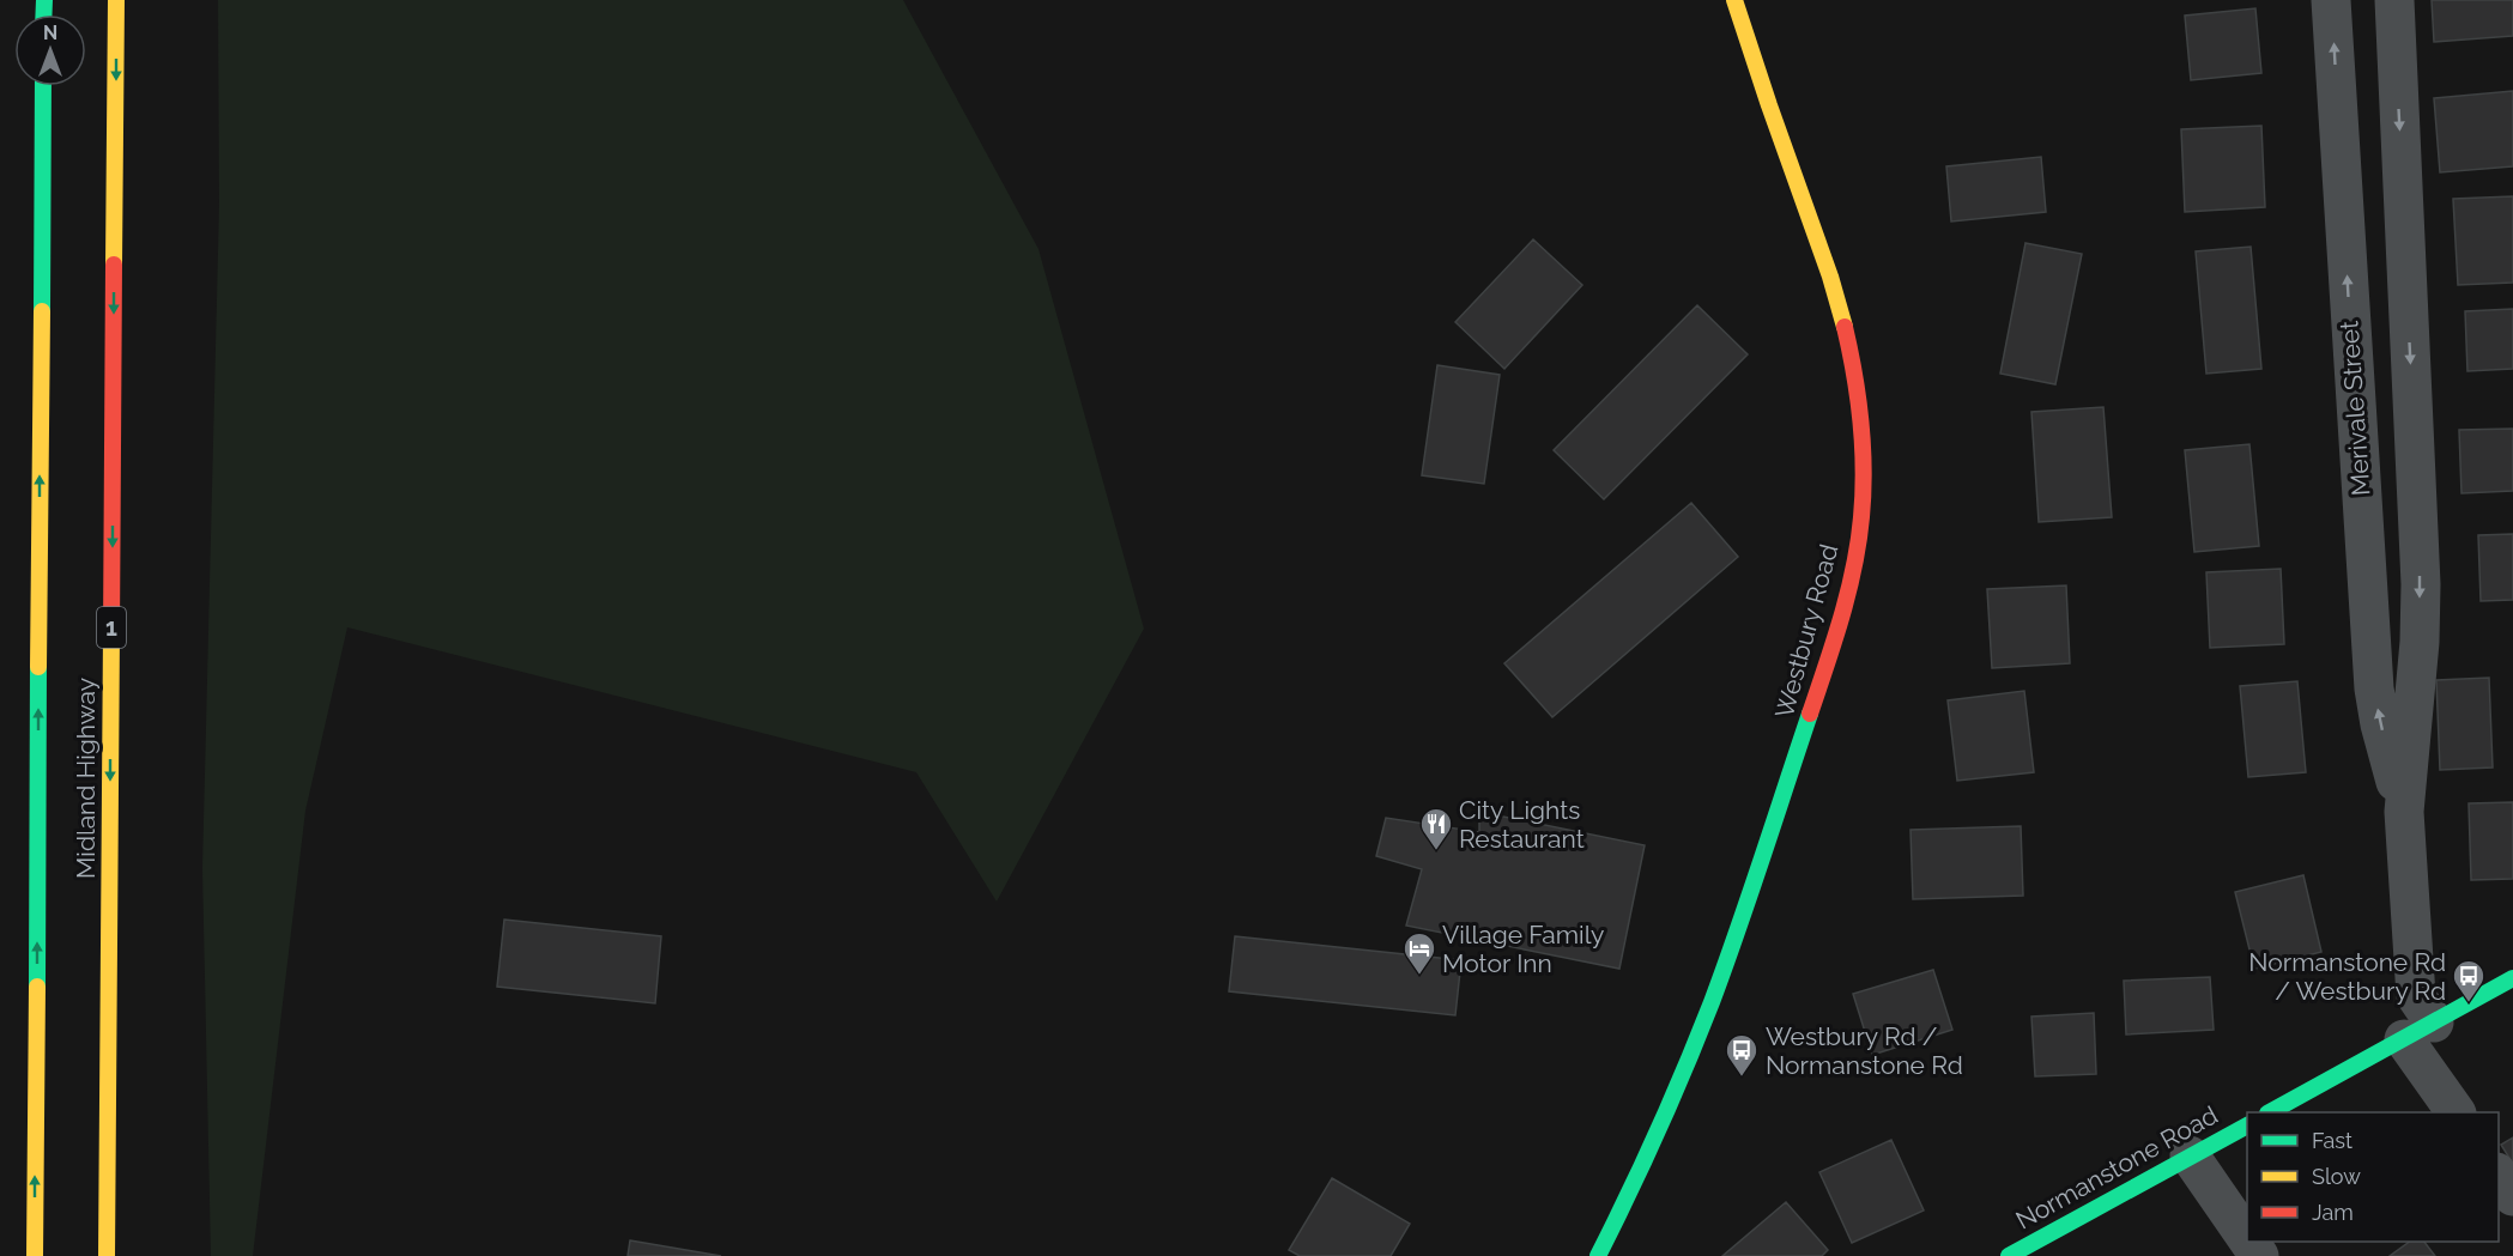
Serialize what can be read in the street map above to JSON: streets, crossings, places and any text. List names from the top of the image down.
{
  "streets": {
    "main road": [
      "1",
      "Westbury Road",
      "Midland Highway",
      "Normanstone Road"
    ],
    "street": ["Merivale Street"]
  },
  "places": {
    "restaurant": ["City Lights Restaurant"],
    "hotel": ["Village Family Motor Inn"],
    "bus stop": ["Normanstone Rd / Westbury Rd", "Westbury Rd / Normanstone Rd"]
  },
  "legend": ["Fast", "Slow", "Jam"],
  "north": "top"
}
